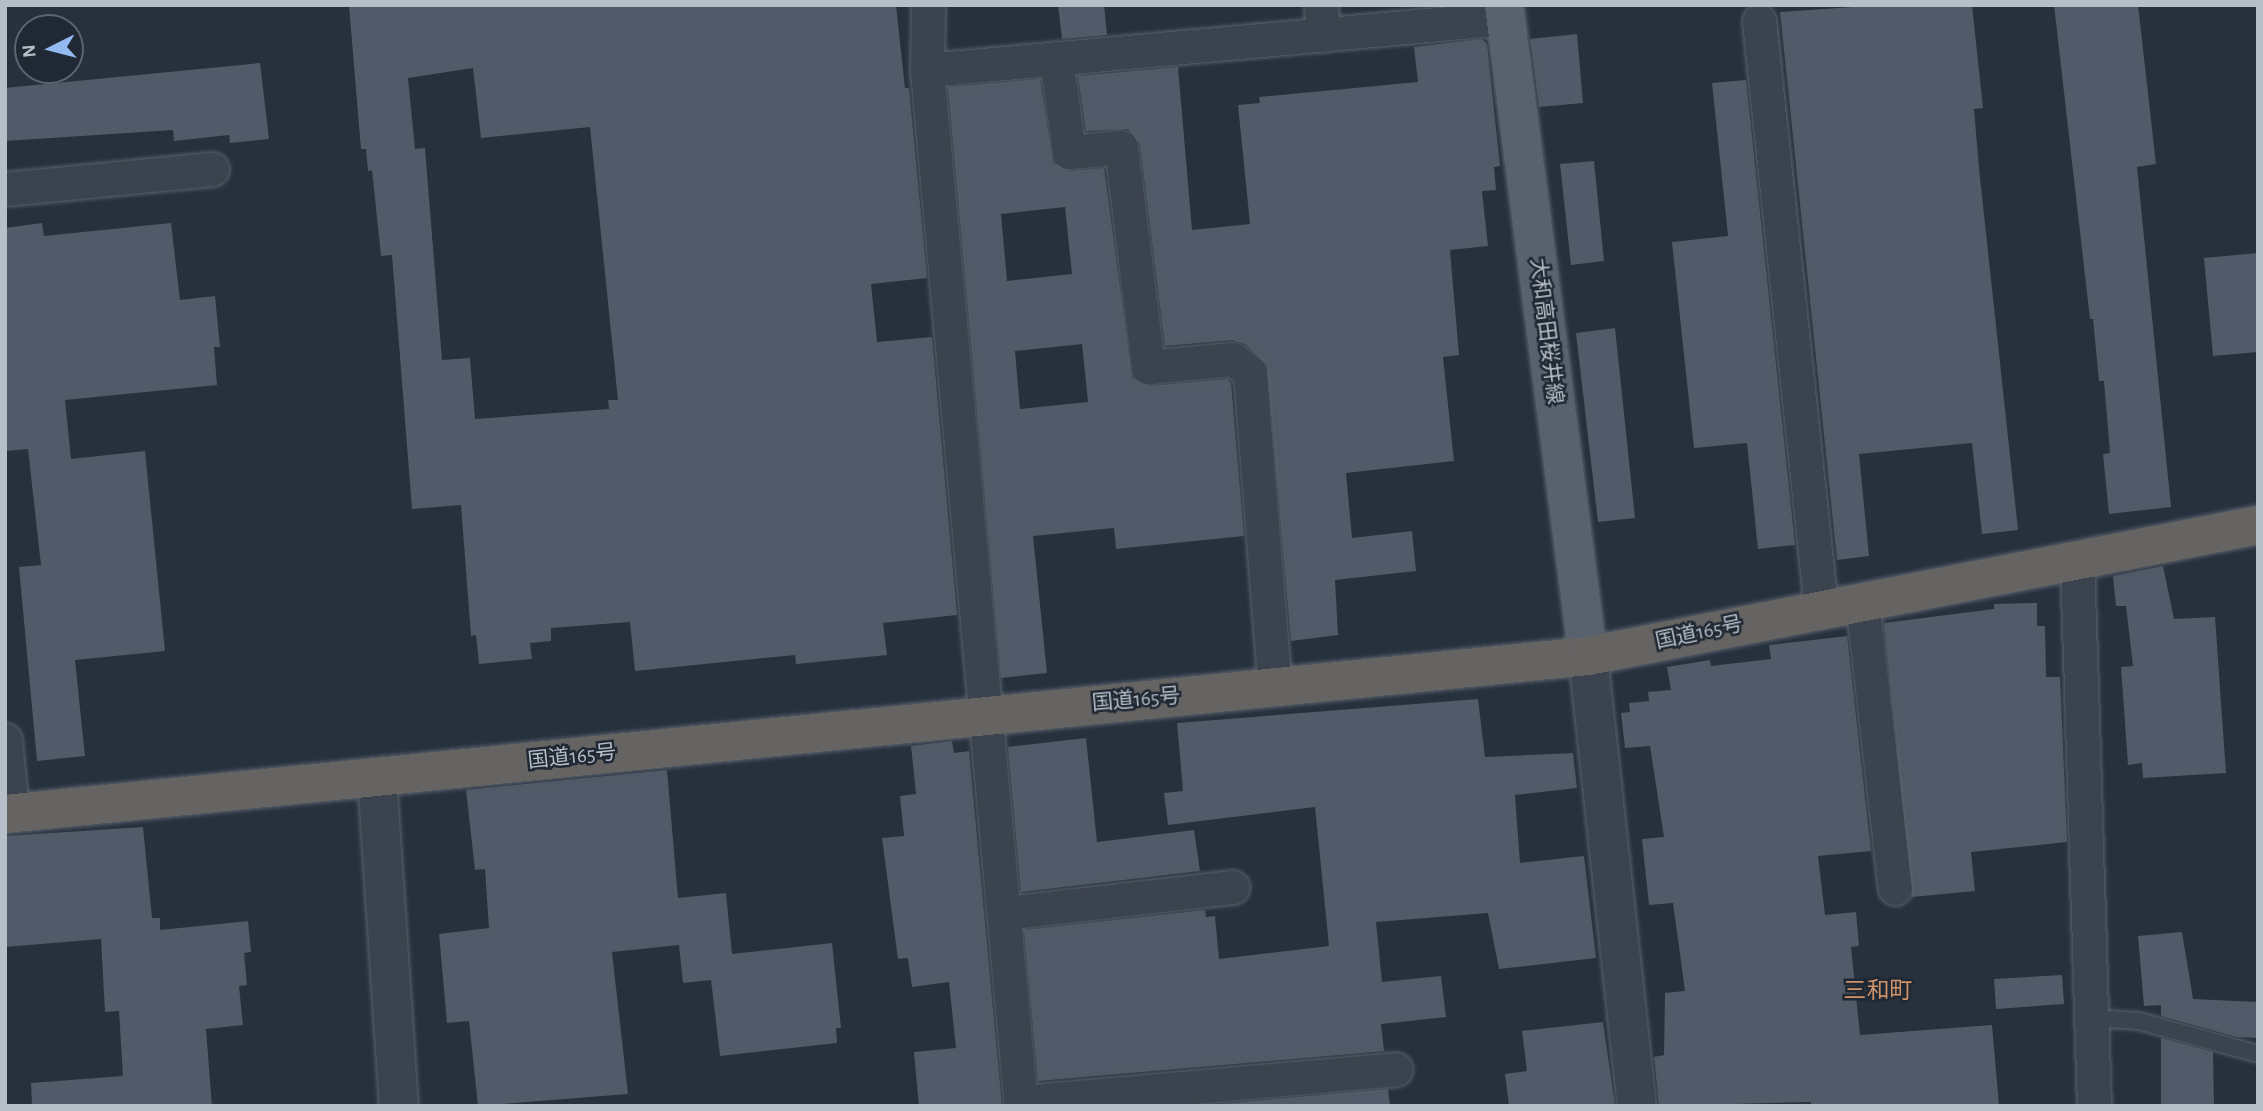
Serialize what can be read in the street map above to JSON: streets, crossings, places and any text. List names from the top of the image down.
{
  "streets": {
    "highway": ["国道165号"],
    "main road": ["大和高田桜井線"]
  },
  "crossings": [
    ["大和高田桜井線", "国道165号"]
  ],
  "districts": ["三和町"],
  "north": "left"
}
